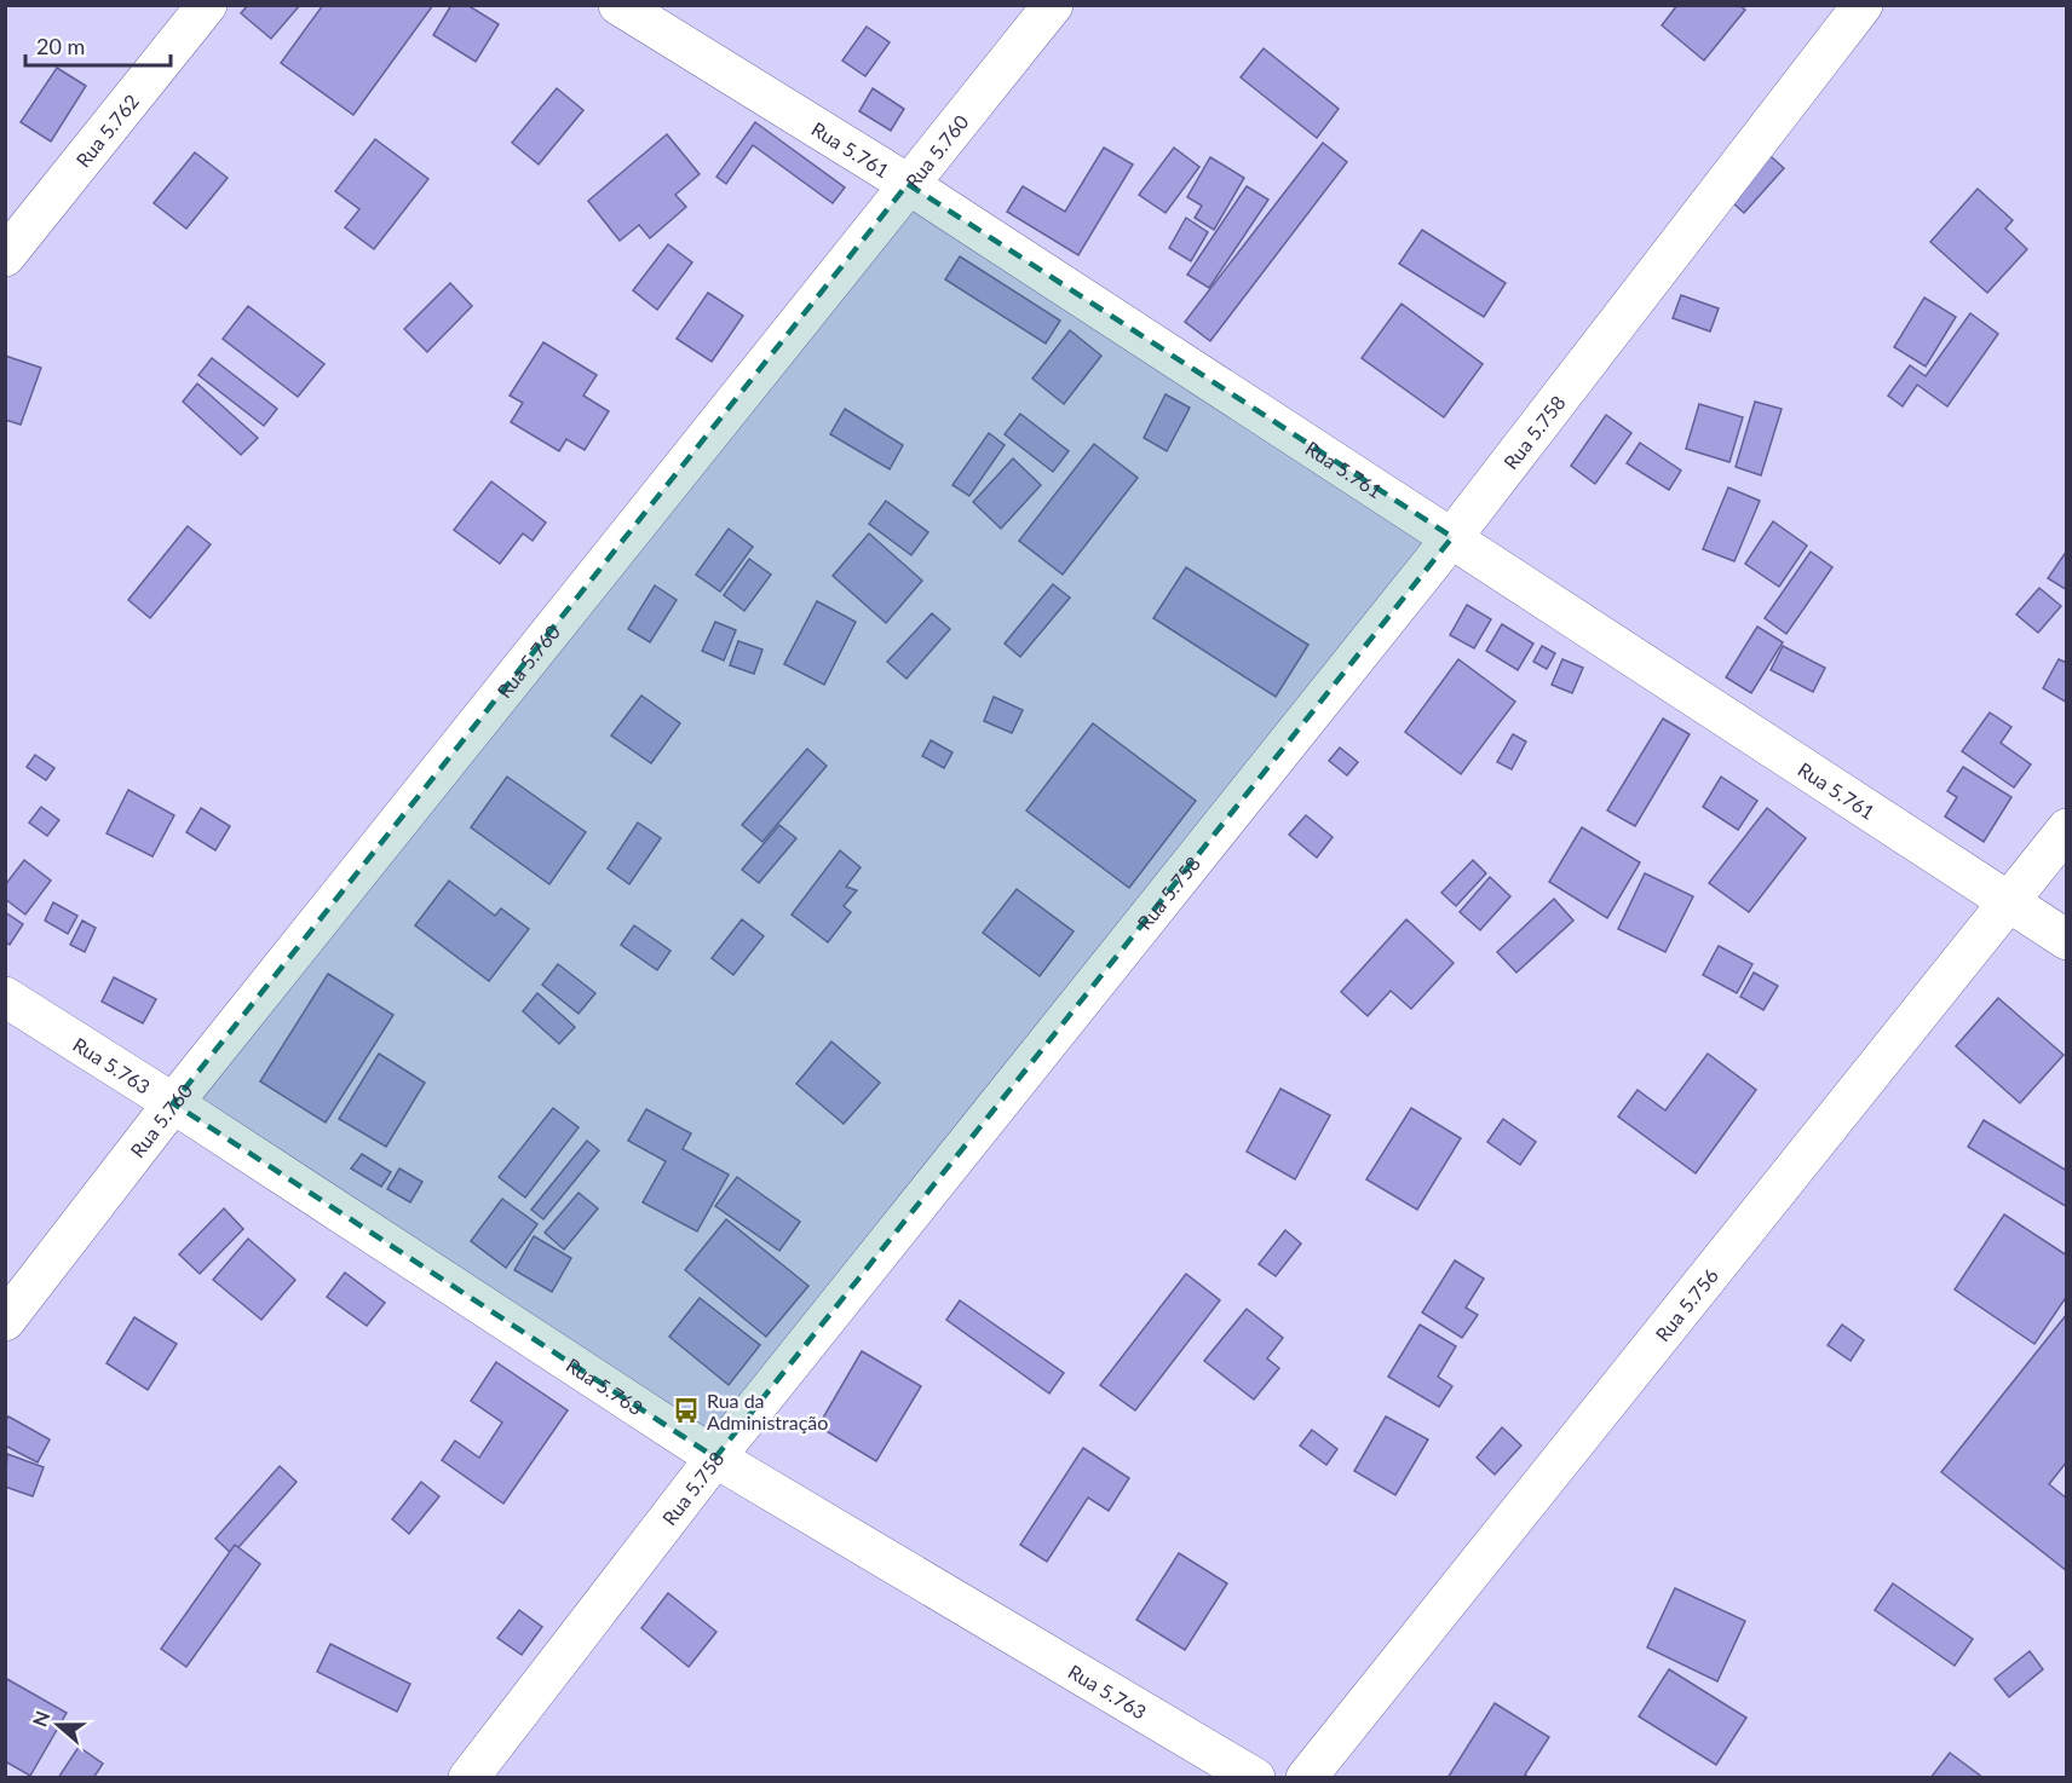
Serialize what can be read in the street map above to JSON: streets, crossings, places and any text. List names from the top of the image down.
{
  "streets": {
    "street": [
      "Rua 5.762",
      "Rua 5.761",
      "Rua 5.760",
      "Rua 5.758",
      "Rua 5.763",
      "Rua 5.756"
    ]
  },
  "crossings": [
    ["Rua 5.761", "Rua 5.760"],
    ["Rua 5.761", "Rua 5.758"],
    ["Rua 5.761", "Rua 5.756"],
    ["Rua 5.760", "Rua 5.763"],
    ["Rua 5.758", "Rua 5.763"]
  ],
  "places": {
    "bus stop": ["Rua da Administração"]
  },
  "scale_bar": "20 m",
  "north": "left"
}
